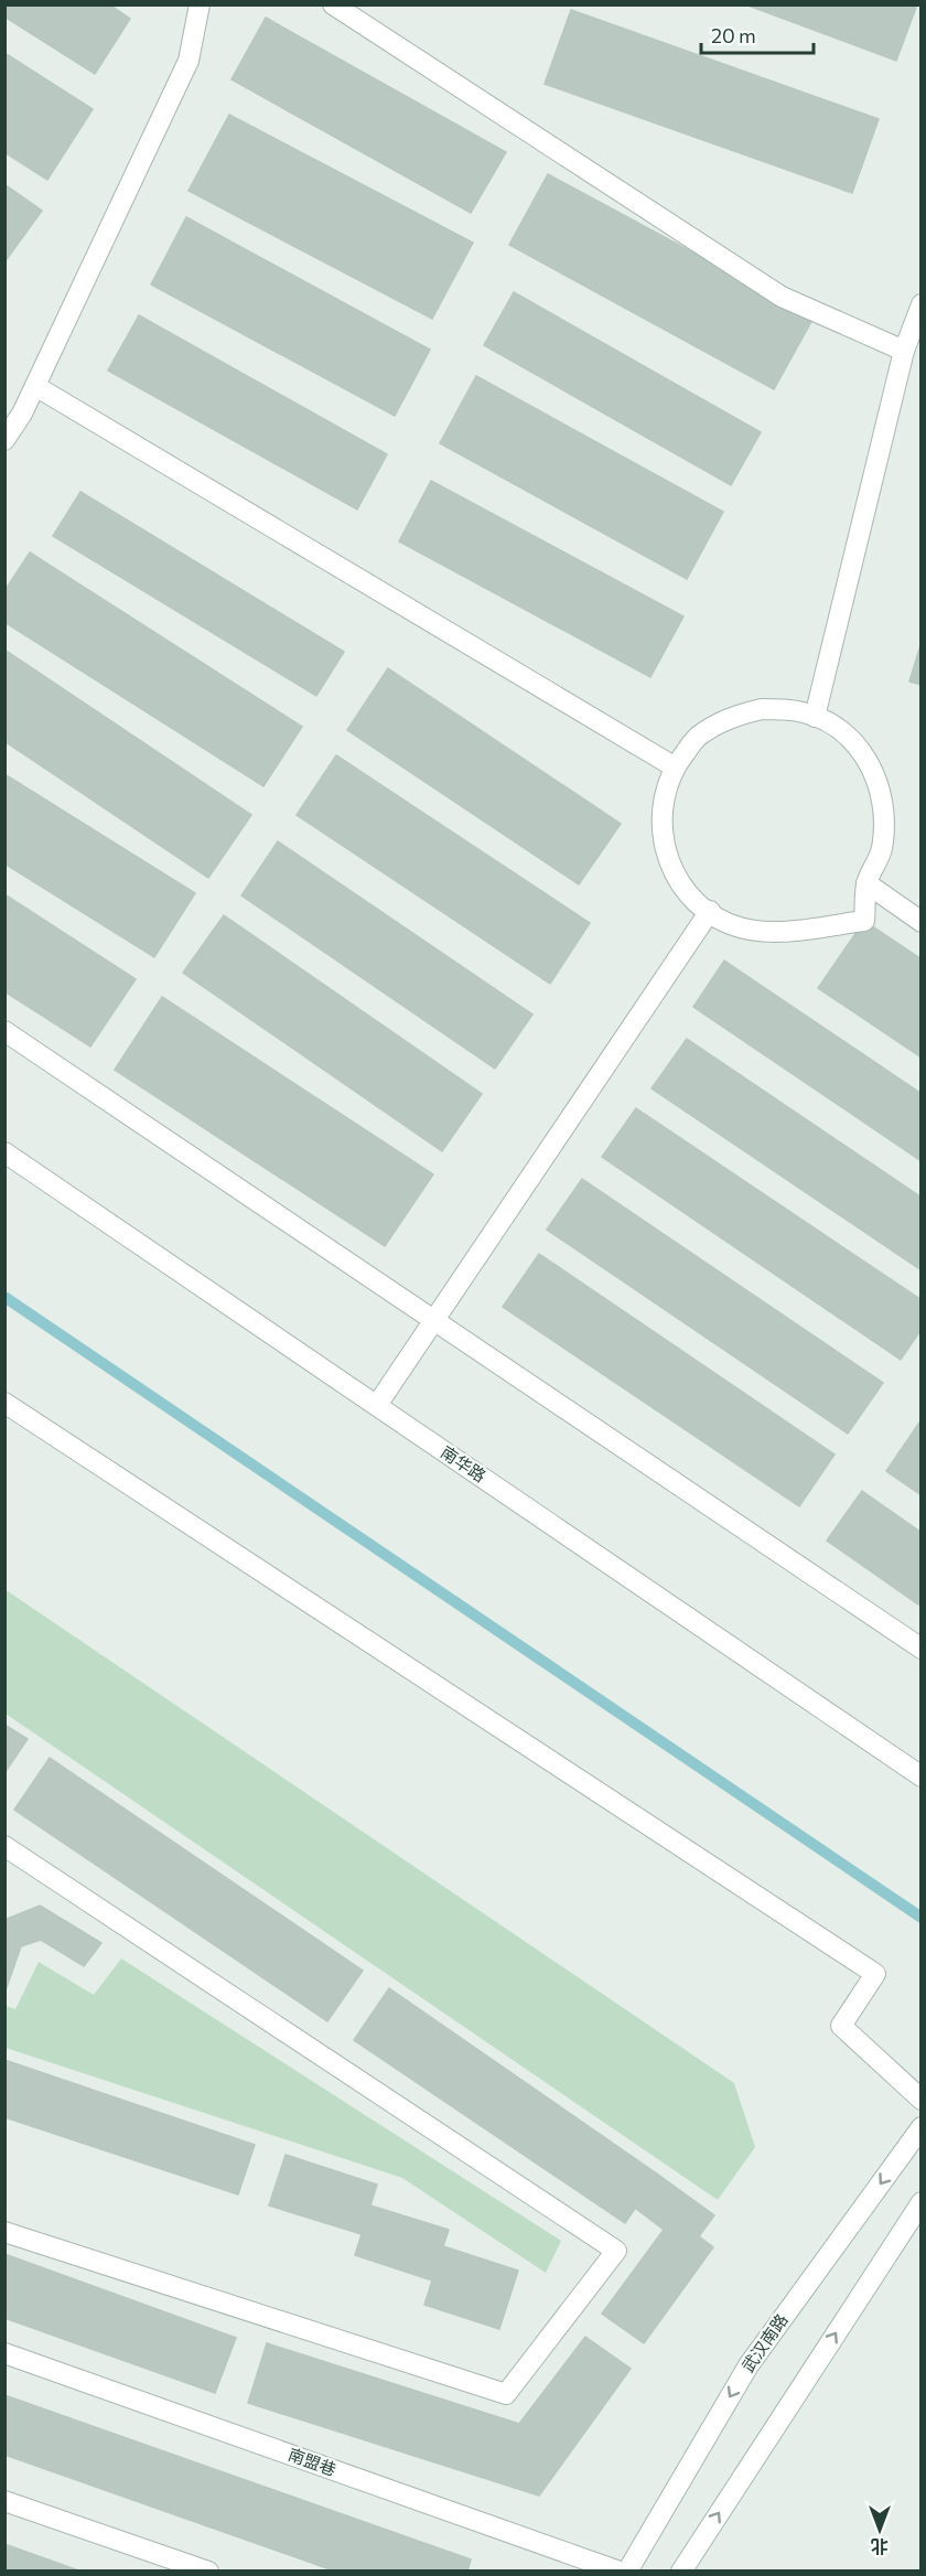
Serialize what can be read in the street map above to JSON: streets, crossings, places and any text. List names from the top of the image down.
{
  "streets": {
    "street": ["南华路", "武汉南路", "南盟巷"]
  },
  "scale_bar": "20 m",
  "north": "bottom"
}
